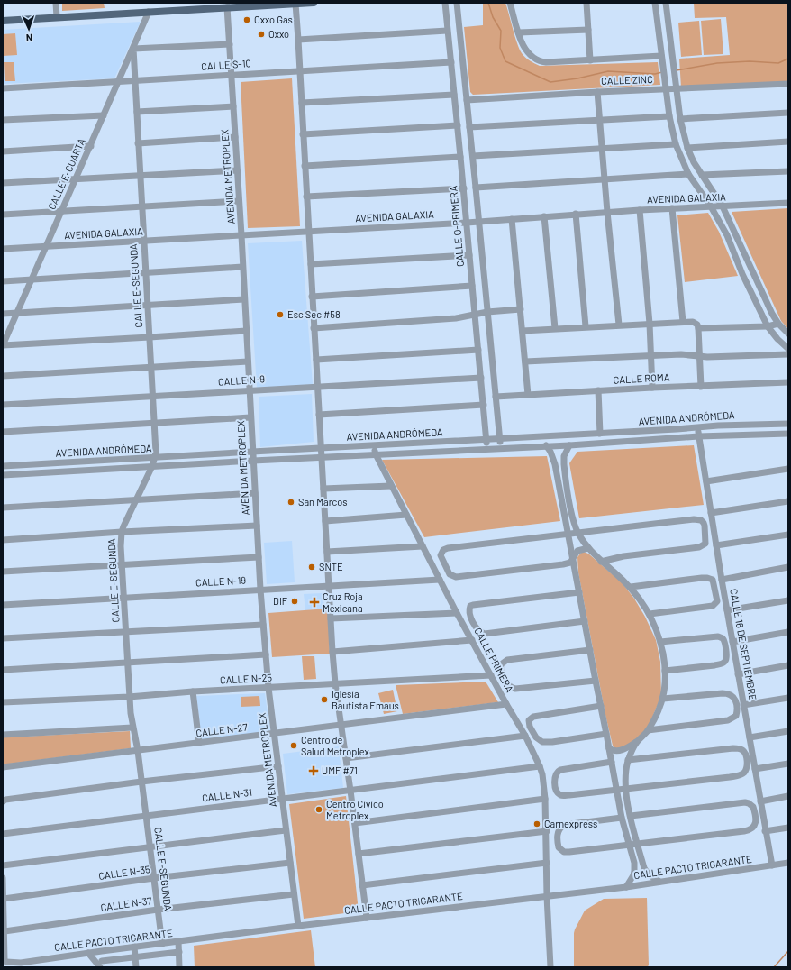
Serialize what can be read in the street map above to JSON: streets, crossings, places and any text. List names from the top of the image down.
{
  "streets": {
    "street": [
      "CALLE S-10",
      "CALLE ZINC",
      "CALLE E-CUARTA",
      "AVENIDA METROPLEX",
      "AVENIDA GALAXIA",
      "CALLE O-PRIMERA",
      "CALLE E-SEGUNDA",
      "CALLE ROMA",
      "CALLE N-9",
      "AVENIDA ANDRÓMEDA",
      "CALLE N-19",
      "CALLE 16 DE SEPTIEMBRE",
      "CALLE PRIMERA",
      "CALLE N-25",
      "CALLE N-27",
      "CALLE N-31",
      "CALLE PACTO TRIGARANTE",
      "CALLE N-35",
      "CALLE N-37"
    ]
  },
  "crossings": [
    ["CALLE S-10", "CALLE E-CUARTA"],
    ["CALLE S-10", "AVENIDA METROPLEX"],
    ["CALLE S-10", "CALLE O-PRIMERA"],
    ["CALLE S-10", "CALLE E-SEGUNDA"],
    ["CALLE E-CUARTA", "AVENIDA GALAXIA"],
    ["CALLE E-CUARTA", "CALLE E-SEGUNDA"],
    ["AVENIDA METROPLEX", "AVENIDA GALAXIA"],
    ["AVENIDA METROPLEX", "CALLE N-9"],
    ["AVENIDA METROPLEX", "AVENIDA ANDRÓMEDA"],
    ["AVENIDA METROPLEX", "CALLE N-19"],
    ["AVENIDA METROPLEX", "CALLE N-25"],
    ["AVENIDA METROPLEX", "CALLE N-27"],
    ["AVENIDA METROPLEX", "CALLE N-31"],
    ["AVENIDA METROPLEX", "CALLE PACTO TRIGARANTE"],
    ["AVENIDA METROPLEX", "CALLE N-35"],
    ["AVENIDA METROPLEX", "CALLE N-37"],
    ["AVENIDA GALAXIA", "CALLE O-PRIMERA"],
    ["AVENIDA GALAXIA", "CALLE E-SEGUNDA"],
    ["CALLE O-PRIMERA", "CALLE N-9"],
    ["CALLE O-PRIMERA", "AVENIDA ANDRÓMEDA"],
    ["CALLE E-SEGUNDA", "CALLE N-9"],
    ["CALLE E-SEGUNDA", "AVENIDA ANDRÓMEDA"],
    ["CALLE E-SEGUNDA", "CALLE N-19"],
    ["CALLE E-SEGUNDA", "CALLE N-25"],
    ["CALLE E-SEGUNDA", "CALLE N-27"],
    ["CALLE E-SEGUNDA", "CALLE N-31"],
    ["CALLE E-SEGUNDA", "CALLE PACTO TRIGARANTE"],
    ["CALLE E-SEGUNDA", "CALLE N-35"],
    ["CALLE E-SEGUNDA", "CALLE N-37"],
    ["AVENIDA ANDRÓMEDA", "CALLE 16 DE SEPTIEMBRE"],
    ["AVENIDA ANDRÓMEDA", "CALLE PRIMERA"],
    ["CALLE N-19", "CALLE PRIMERA"],
    ["CALLE 16 DE SEPTIEMBRE", "CALLE PACTO TRIGARANTE"],
    ["CALLE PRIMERA", "CALLE N-25"],
    ["CALLE PRIMERA", "CALLE N-27"],
    ["CALLE PRIMERA", "CALLE N-31"],
    ["CALLE PRIMERA", "CALLE PACTO TRIGARANTE"]
  ],
  "places": {
    "other": [
      "Oxxo Gas",
      "Oxxo",
      "Esc Sec #58",
      "San Marcos",
      "SNTE",
      "DIF",
      "Iglesia Bautista Emaus",
      "Centro de Salud Metroplex",
      "Centro Civico Metroplex",
      "Carnexpress"
    ],
    "health": ["Cruz Roja Mexicana", "UMF #71"]
  },
  "north": "bottom"
}
